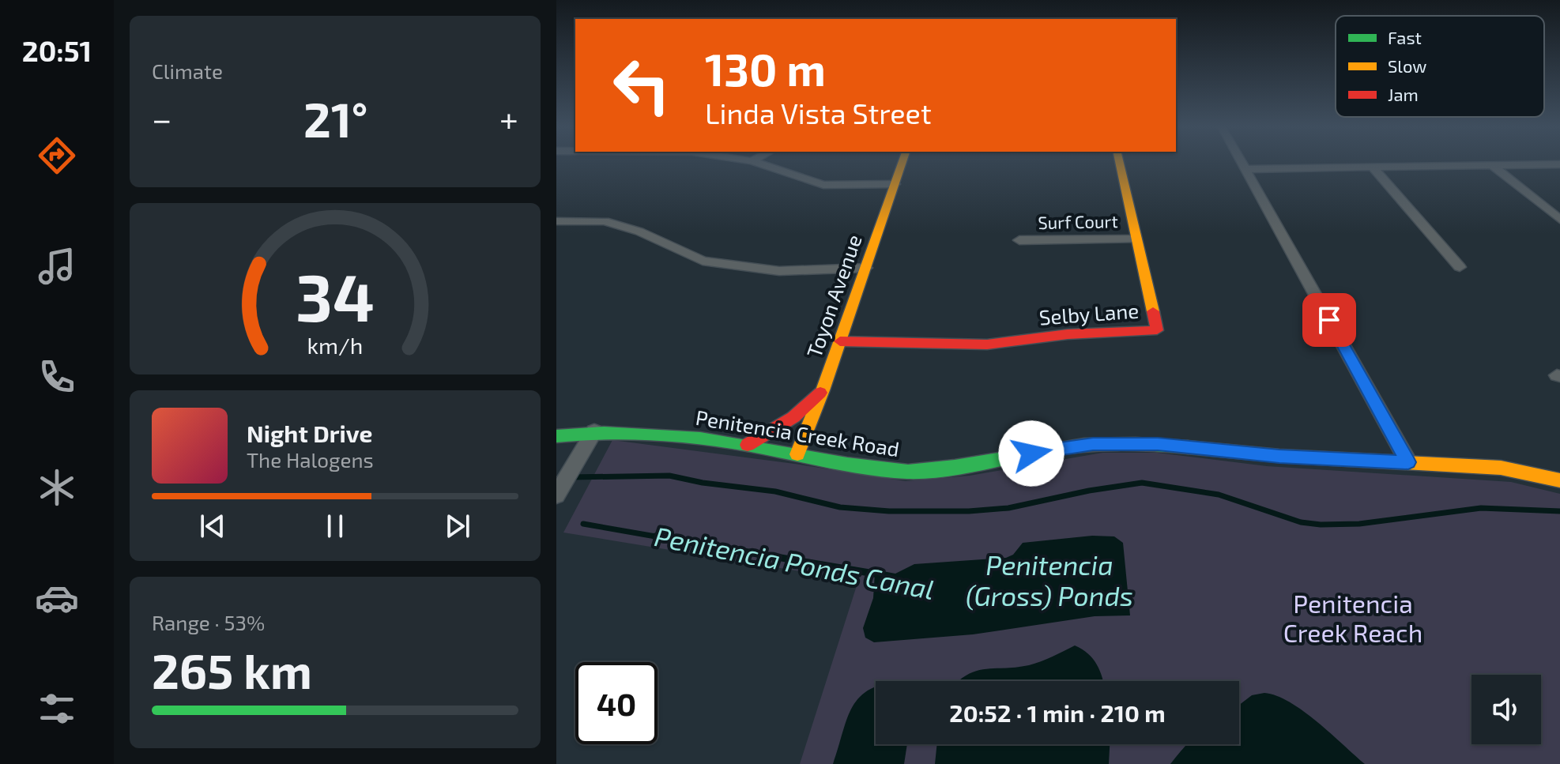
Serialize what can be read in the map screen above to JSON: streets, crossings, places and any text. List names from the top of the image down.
{
  "streets": {
    "street": [
      "Surf Court",
      "Toyon Avenue",
      "Selby Lane",
      "Penitencia Creek Road"
    ]
  },
  "crossings": [
    ["Surf Court", "Selby Lane"],
    ["Toyon Avenue", "Selby Lane"],
    ["Toyon Avenue", "Penitencia Creek Road"]
  ],
  "water": ["Penitencia Ponds Canal", "Penitencia (Gross) Ponds"],
  "parks": ["Penitencia Creek Reach"],
  "legend": ["Fast", "Slow", "Jam"],
  "page": {
    "tabs": "20:51",
    "tile": [
      "Climate",
      ["Range · 53%", "265 km"]
    ],
    "turn": ["130 m", "Linda Vista Street"],
    "heat": ["−", "21°", "+"],
    "song": ["Night Drive", "The Halogens"],
    "limit": "40",
    "trip": "20:52 · 1 min · 210 m",
    "gauge": ["34", "km/h"]
  }
}
